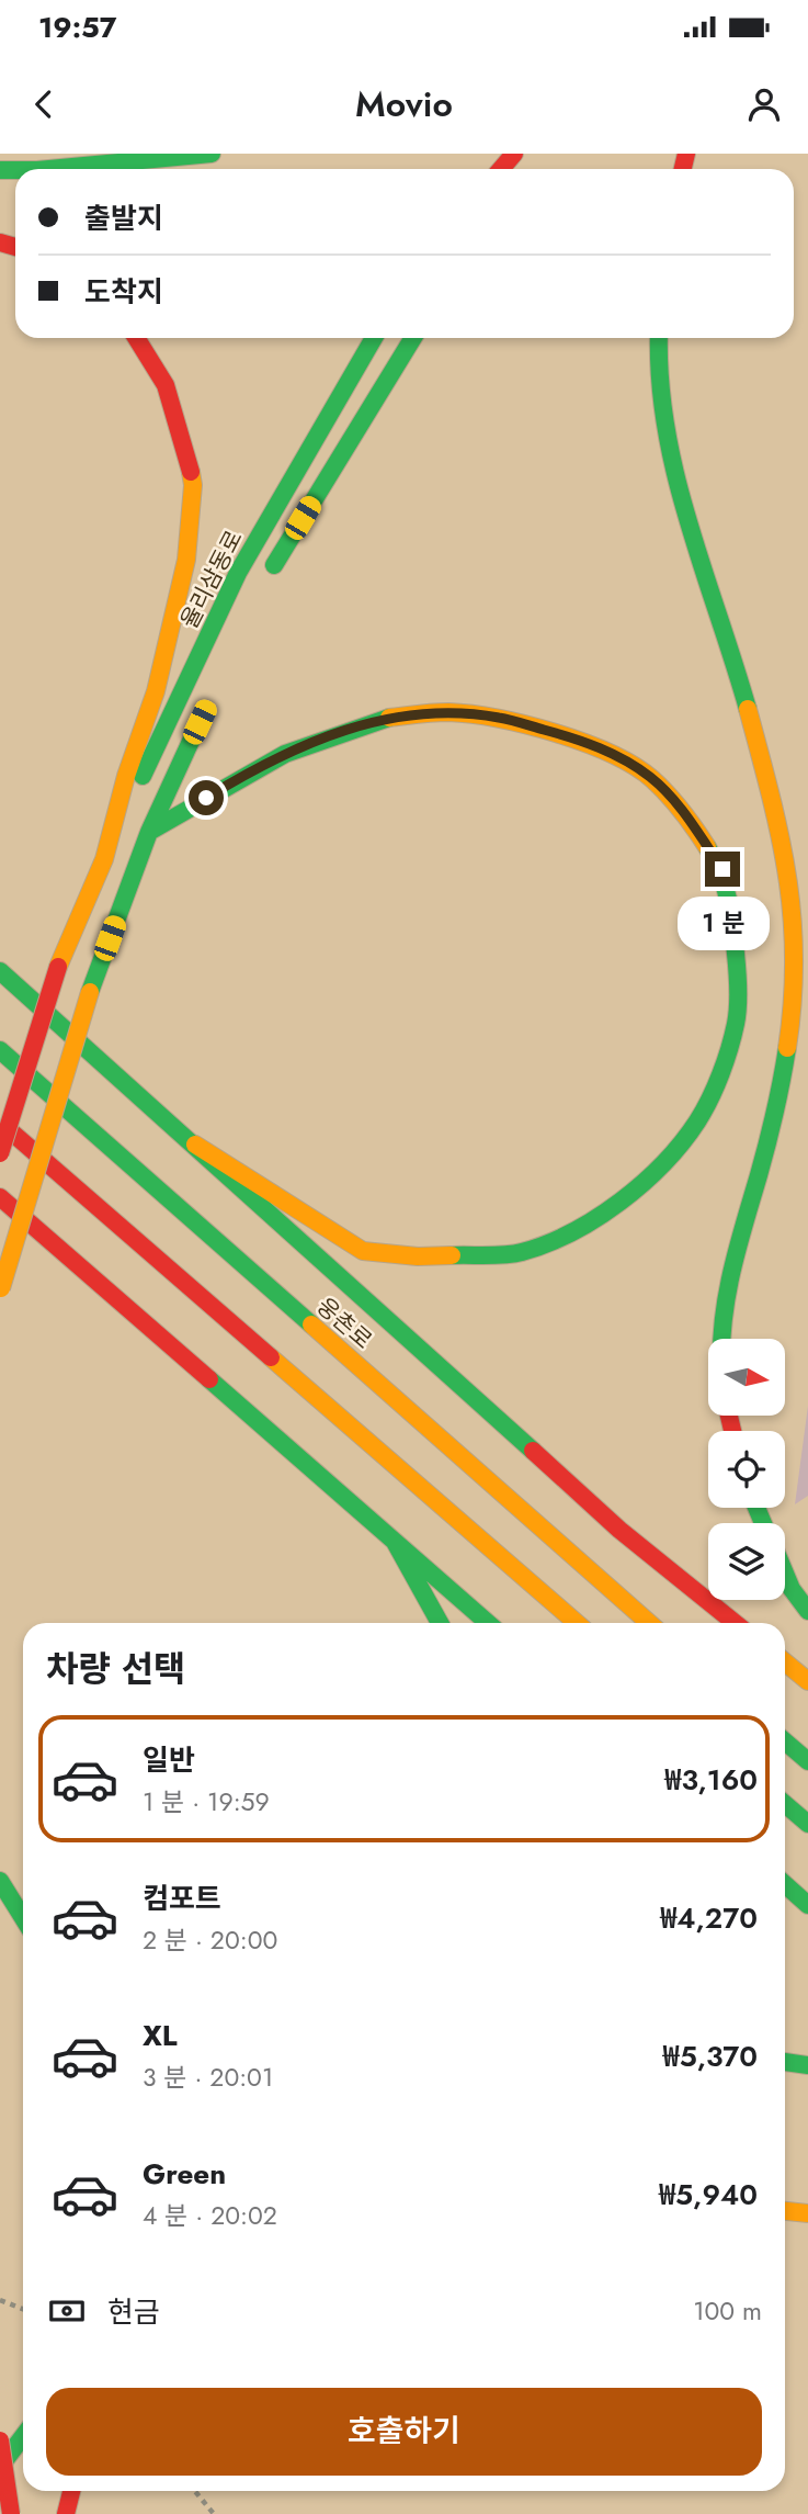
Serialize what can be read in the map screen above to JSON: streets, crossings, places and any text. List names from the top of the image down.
{
  "streets": {
    "main road": ["율리삼동로", "웅촌로"]
  },
  "north": "right",
  "page": {
    "status": "19:57",
    "header": "Movio",
    "banner": ["출발지", "도착지"],
    "bubble": "1 분",
    "heading": "차량 선택",
    "list": [
      {
        "name": "일반",
        "note": "1 분 · 19:59",
        "value": "₩3,160"
      },
      {
        "name": "컴포트",
        "note": "2 분 · 20:00",
        "value": "₩4,270"
      },
      {
        "name": "XL",
        "note": "3 분 · 20:01",
        "value": "₩5,370"
      },
      {
        "name": "Green",
        "note": "4 분 · 20:02",
        "value": "₩5,940"
      }
    ],
    "pay": ["현금", "100 m"],
    "buttons": "호출하기"
  }
}
